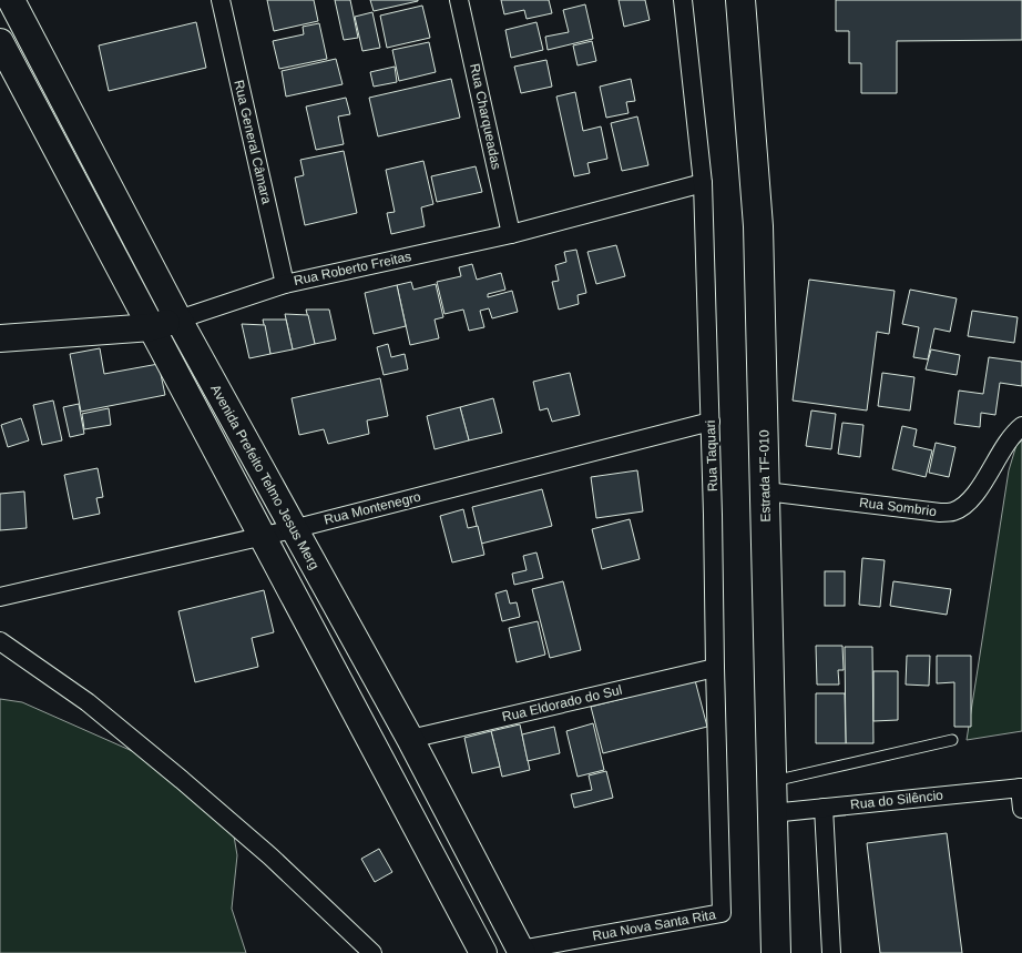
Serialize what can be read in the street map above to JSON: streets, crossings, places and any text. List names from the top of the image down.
{
  "streets": {
    "main road": ["Rua Roberto Freitas", "Estrada TF-010", "Avenida Prefeito Telmo Jesus Merg"],
    "street": [
      "Rua Charqueadas",
      "Rua General Câmara",
      "Rua Taquari",
      "Rua Sombrio",
      "Rua Montenegro",
      "Rua Eldorado do Sul",
      "Rua do Silêncio",
      "Rua Nova Santa Rita"
    ]
  },
  "crossings": [
    ["Rua Charqueadas", "Rua Roberto Freitas"],
    ["Rua General Câmara", "Rua Roberto Freitas"],
    ["Rua Roberto Freitas", "Rua Taquari"],
    ["Rua Roberto Freitas", "Avenida Prefeito Telmo Jesus Merg"],
    ["Rua Taquari", "Rua Montenegro"],
    ["Rua Taquari", "Rua Eldorado do Sul"],
    ["Rua Taquari", "Rua Nova Santa Rita"],
    ["Estrada TF-010", "Rua Sombrio"],
    ["Estrada TF-010", "Rua do Silêncio"],
    ["Avenida Prefeito Telmo Jesus Merg", "Rua Montenegro"],
    ["Avenida Prefeito Telmo Jesus Merg", "Rua Eldorado do Sul"],
    ["Avenida Prefeito Telmo Jesus Merg", "Rua Nova Santa Rita"]
  ]
}
